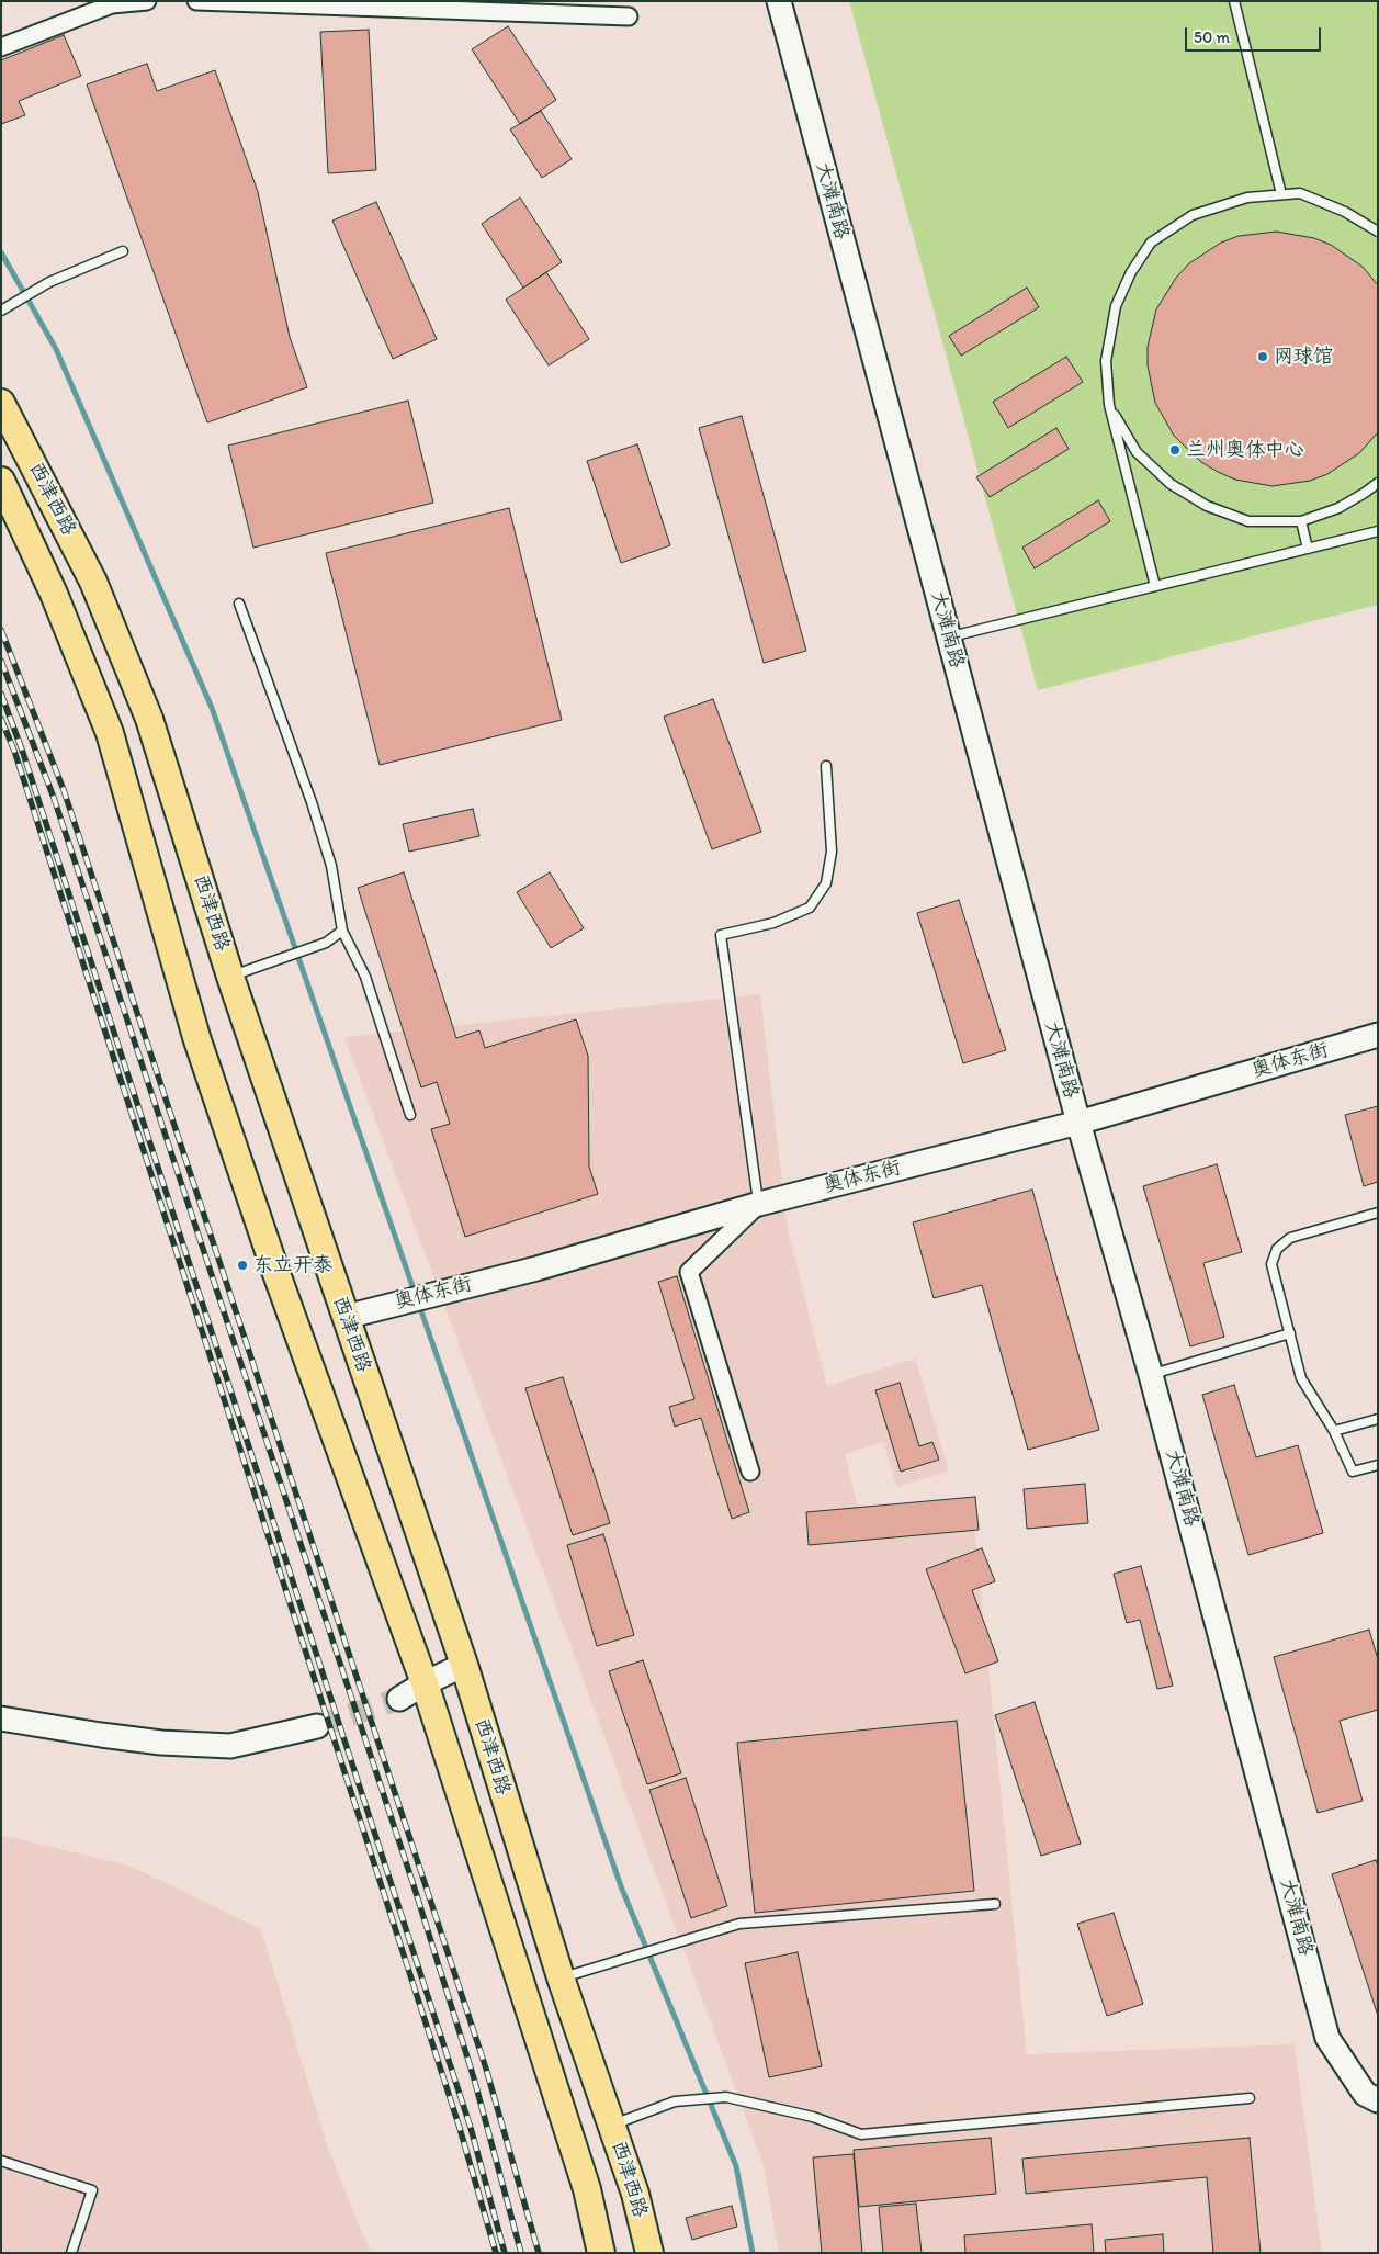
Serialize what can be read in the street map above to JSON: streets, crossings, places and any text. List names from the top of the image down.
{
  "streets": {
    "main road": ["西津西路"],
    "street": ["大滩南路", "奥体东街"]
  },
  "crossings": [
    ["大滩南路", "奥体东街"],
    ["西津西路", "奥体东街"]
  ],
  "places": ["网球馆", "兰州奥体中心", "东立开泰"],
  "scale_bar": "50 m"
}
